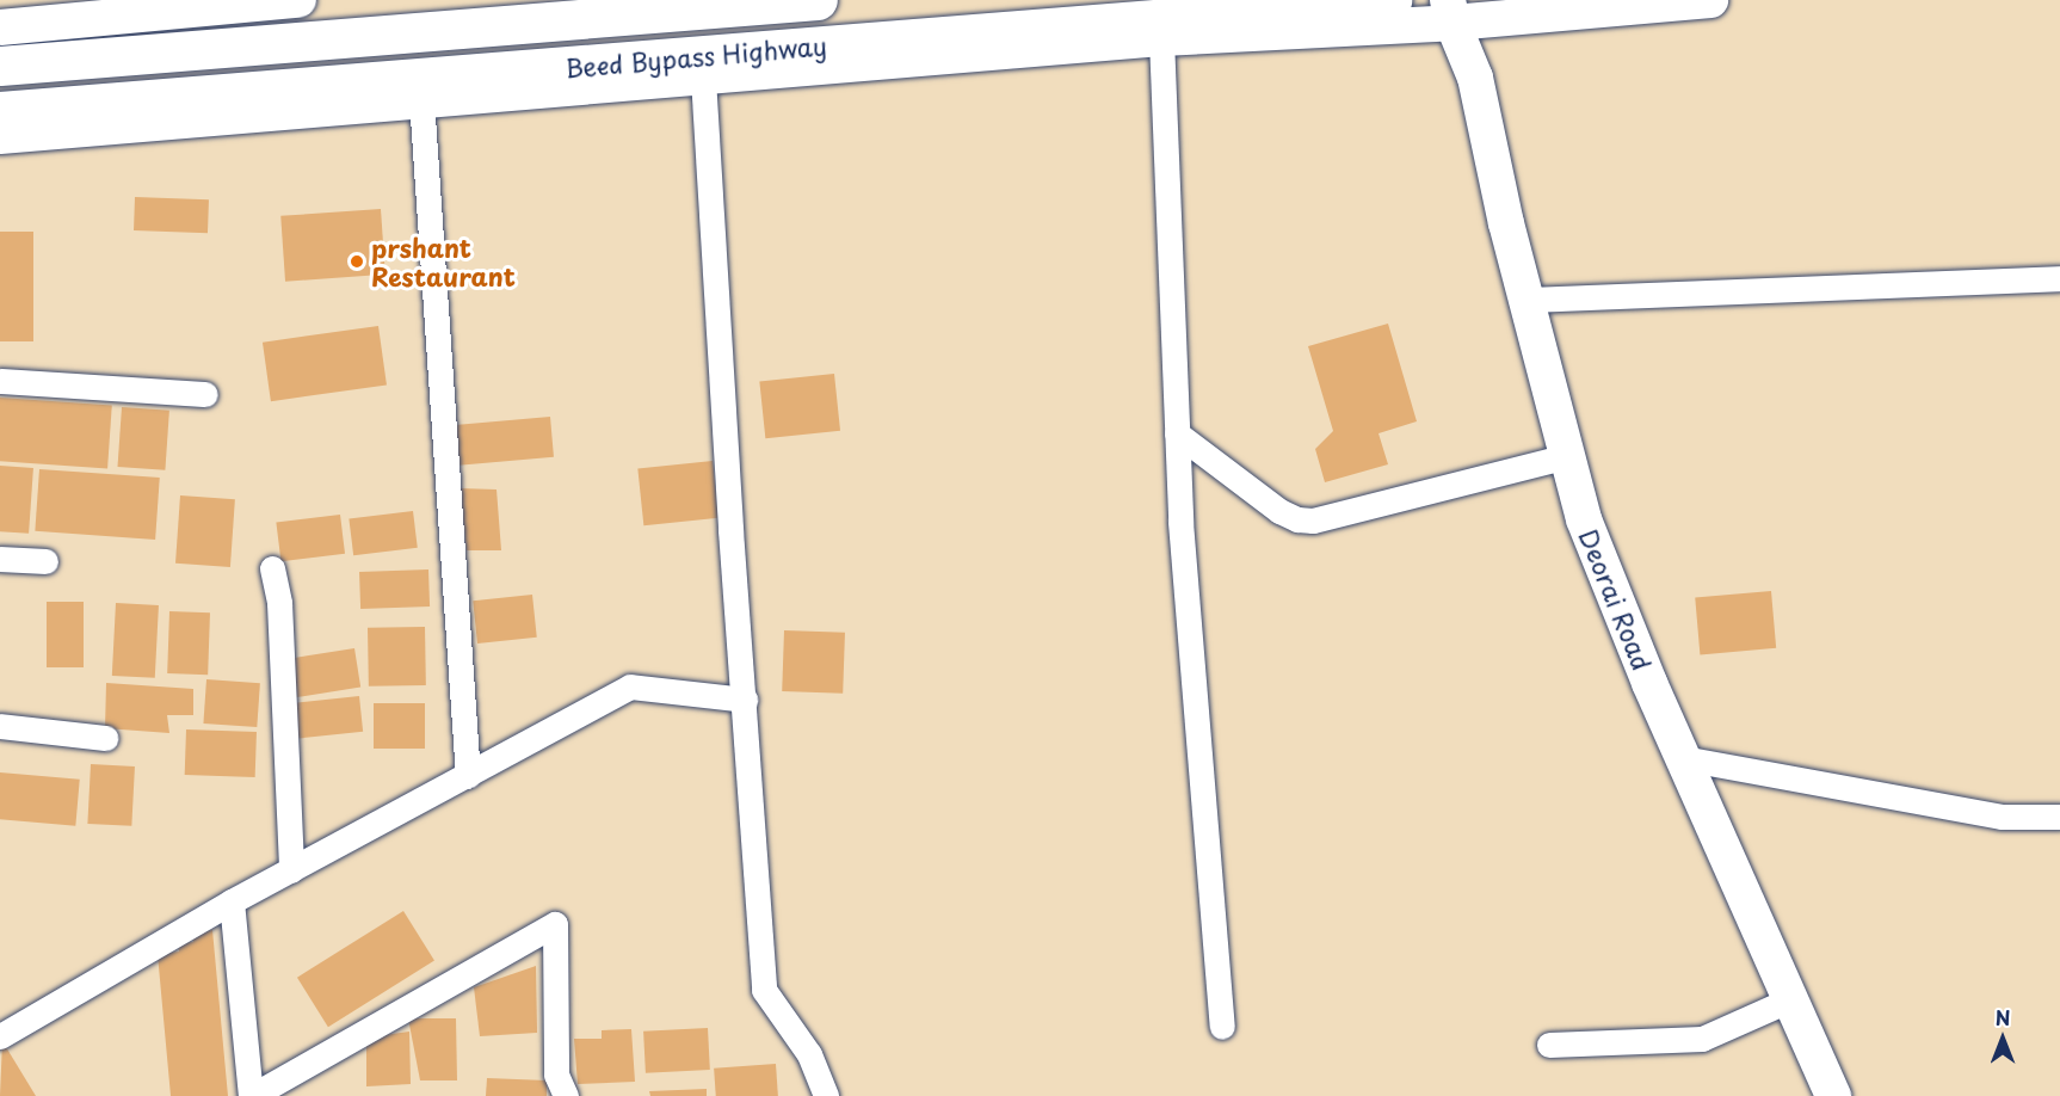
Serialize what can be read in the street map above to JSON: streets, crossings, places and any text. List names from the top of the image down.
{
  "streets": {
    "highway": ["Beed Bypass Highway"],
    "street": ["Deorai Road"]
  },
  "places": ["prshant Restaurant"],
  "north": "top"
}
